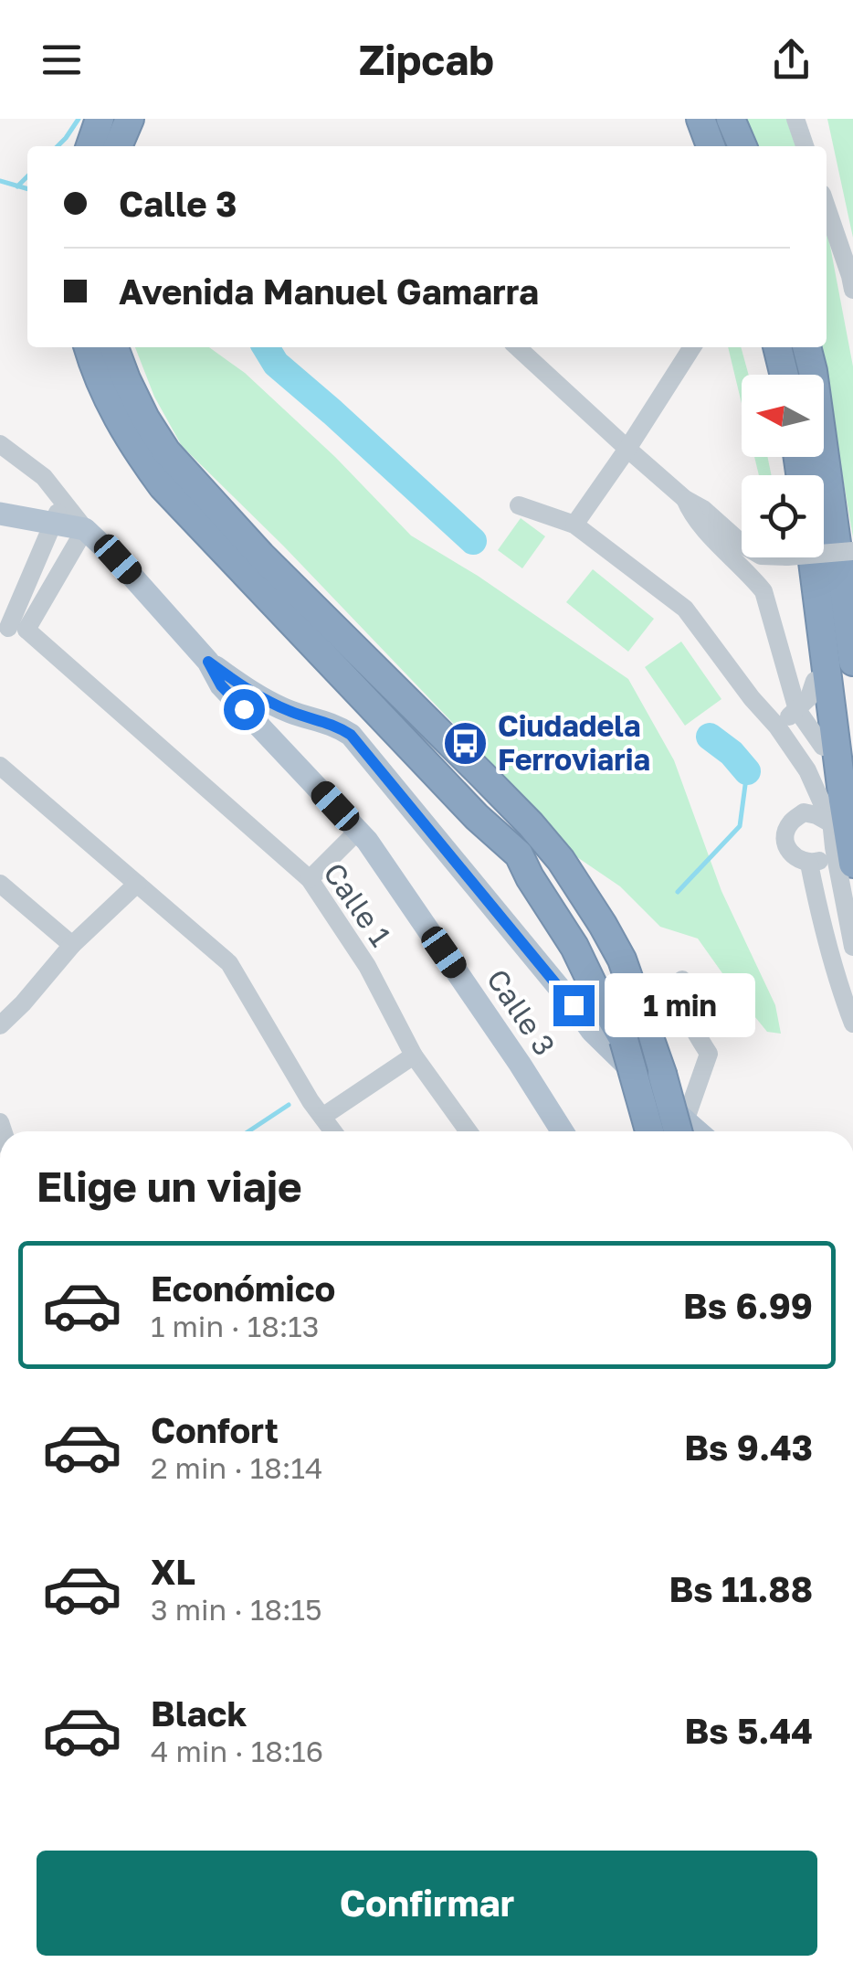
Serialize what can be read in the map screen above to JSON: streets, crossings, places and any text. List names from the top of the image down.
{
  "streets": {
    "main road": ["Calle 3"],
    "street": ["Calle 1"]
  },
  "places": {
    "bus stop": ["Ciudadela Ferroviaria"]
  },
  "north": "left",
  "page": {
    "header": "Zipcab",
    "banner": ["Calle 3", "Avenida Manuel Gamarra"],
    "bubble": "1 min",
    "heading": "Elige un viaje",
    "list": [
      {
        "name": "Económico",
        "note": "1 min · 18:13",
        "value": "Bs 6.99"
      },
      {
        "name": "Confort",
        "note": "2 min · 18:14",
        "value": "Bs 9.43"
      },
      {
        "name": "XL",
        "note": "3 min · 18:15",
        "value": "Bs 11.88"
      },
      {
        "name": "Black",
        "note": "4 min · 18:16",
        "value": "Bs 5.44"
      }
    ],
    "buttons": "Confirmar"
  }
}
